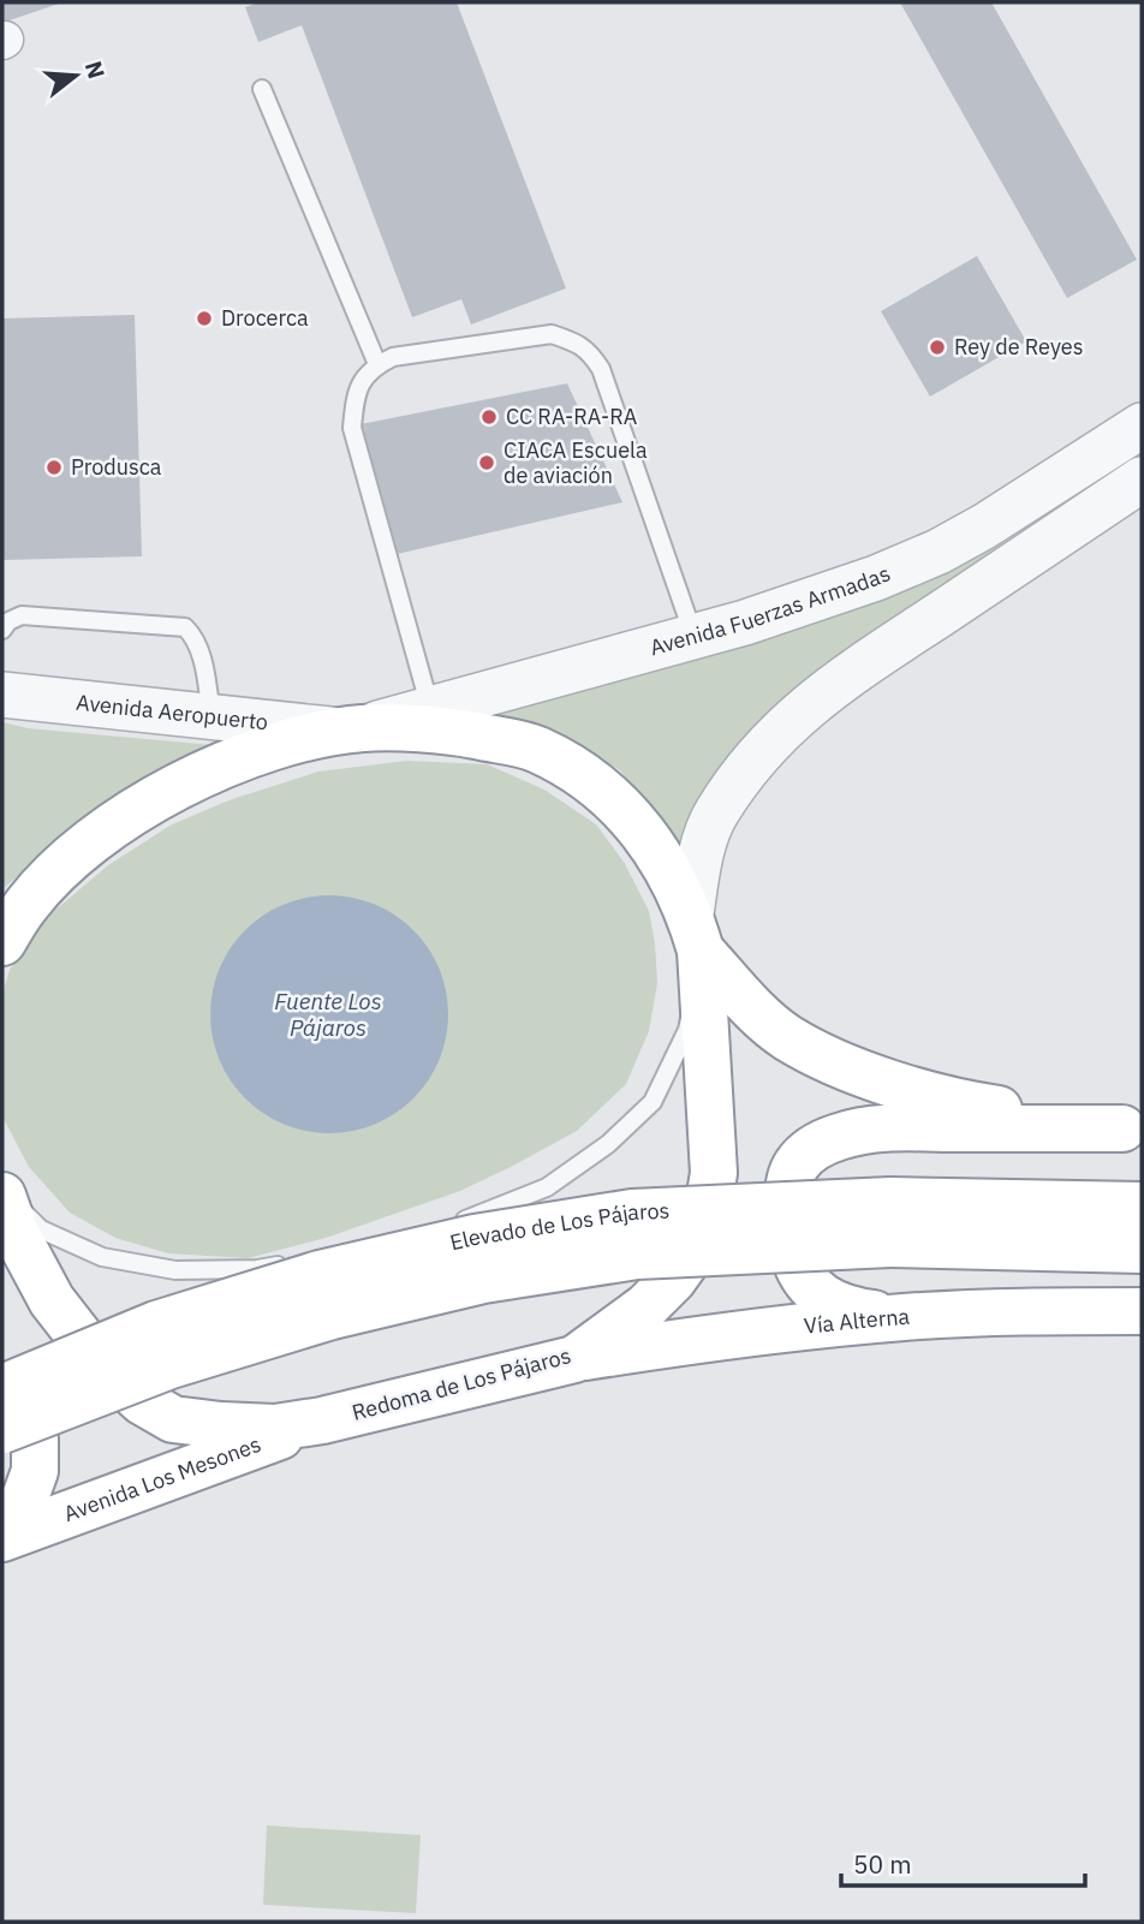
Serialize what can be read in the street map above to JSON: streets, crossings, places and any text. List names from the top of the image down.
{
  "streets": {
    "highway": [
      "Elevado de Los Pájaros",
      "Vía Alterna",
      "Redoma de Los Pájaros",
      "Avenida Los Mesones"
    ],
    "street": ["Avenida Fuerzas Armadas", "Avenida Aeropuerto"]
  },
  "crossings": [
    ["Avenida Fuerzas Armadas", "Avenida Aeropuerto"],
    ["Avenida Fuerzas Armadas", "Redoma de Los Pájaros"],
    ["Avenida Aeropuerto", "Redoma de Los Pájaros"],
    ["Vía Alterna", "Redoma de Los Pájaros"],
    ["Redoma de Los Pájaros", "Avenida Los Mesones"]
  ],
  "water": ["Fuente Los Pájaros"],
  "places": [
    "Drocerca",
    "Rey de Reyes",
    "CC RA-RA-RA",
    "CIACA Escuela de aviación",
    "Produsca"
  ],
  "scale_bar": "50 m",
  "north": "right"
}
